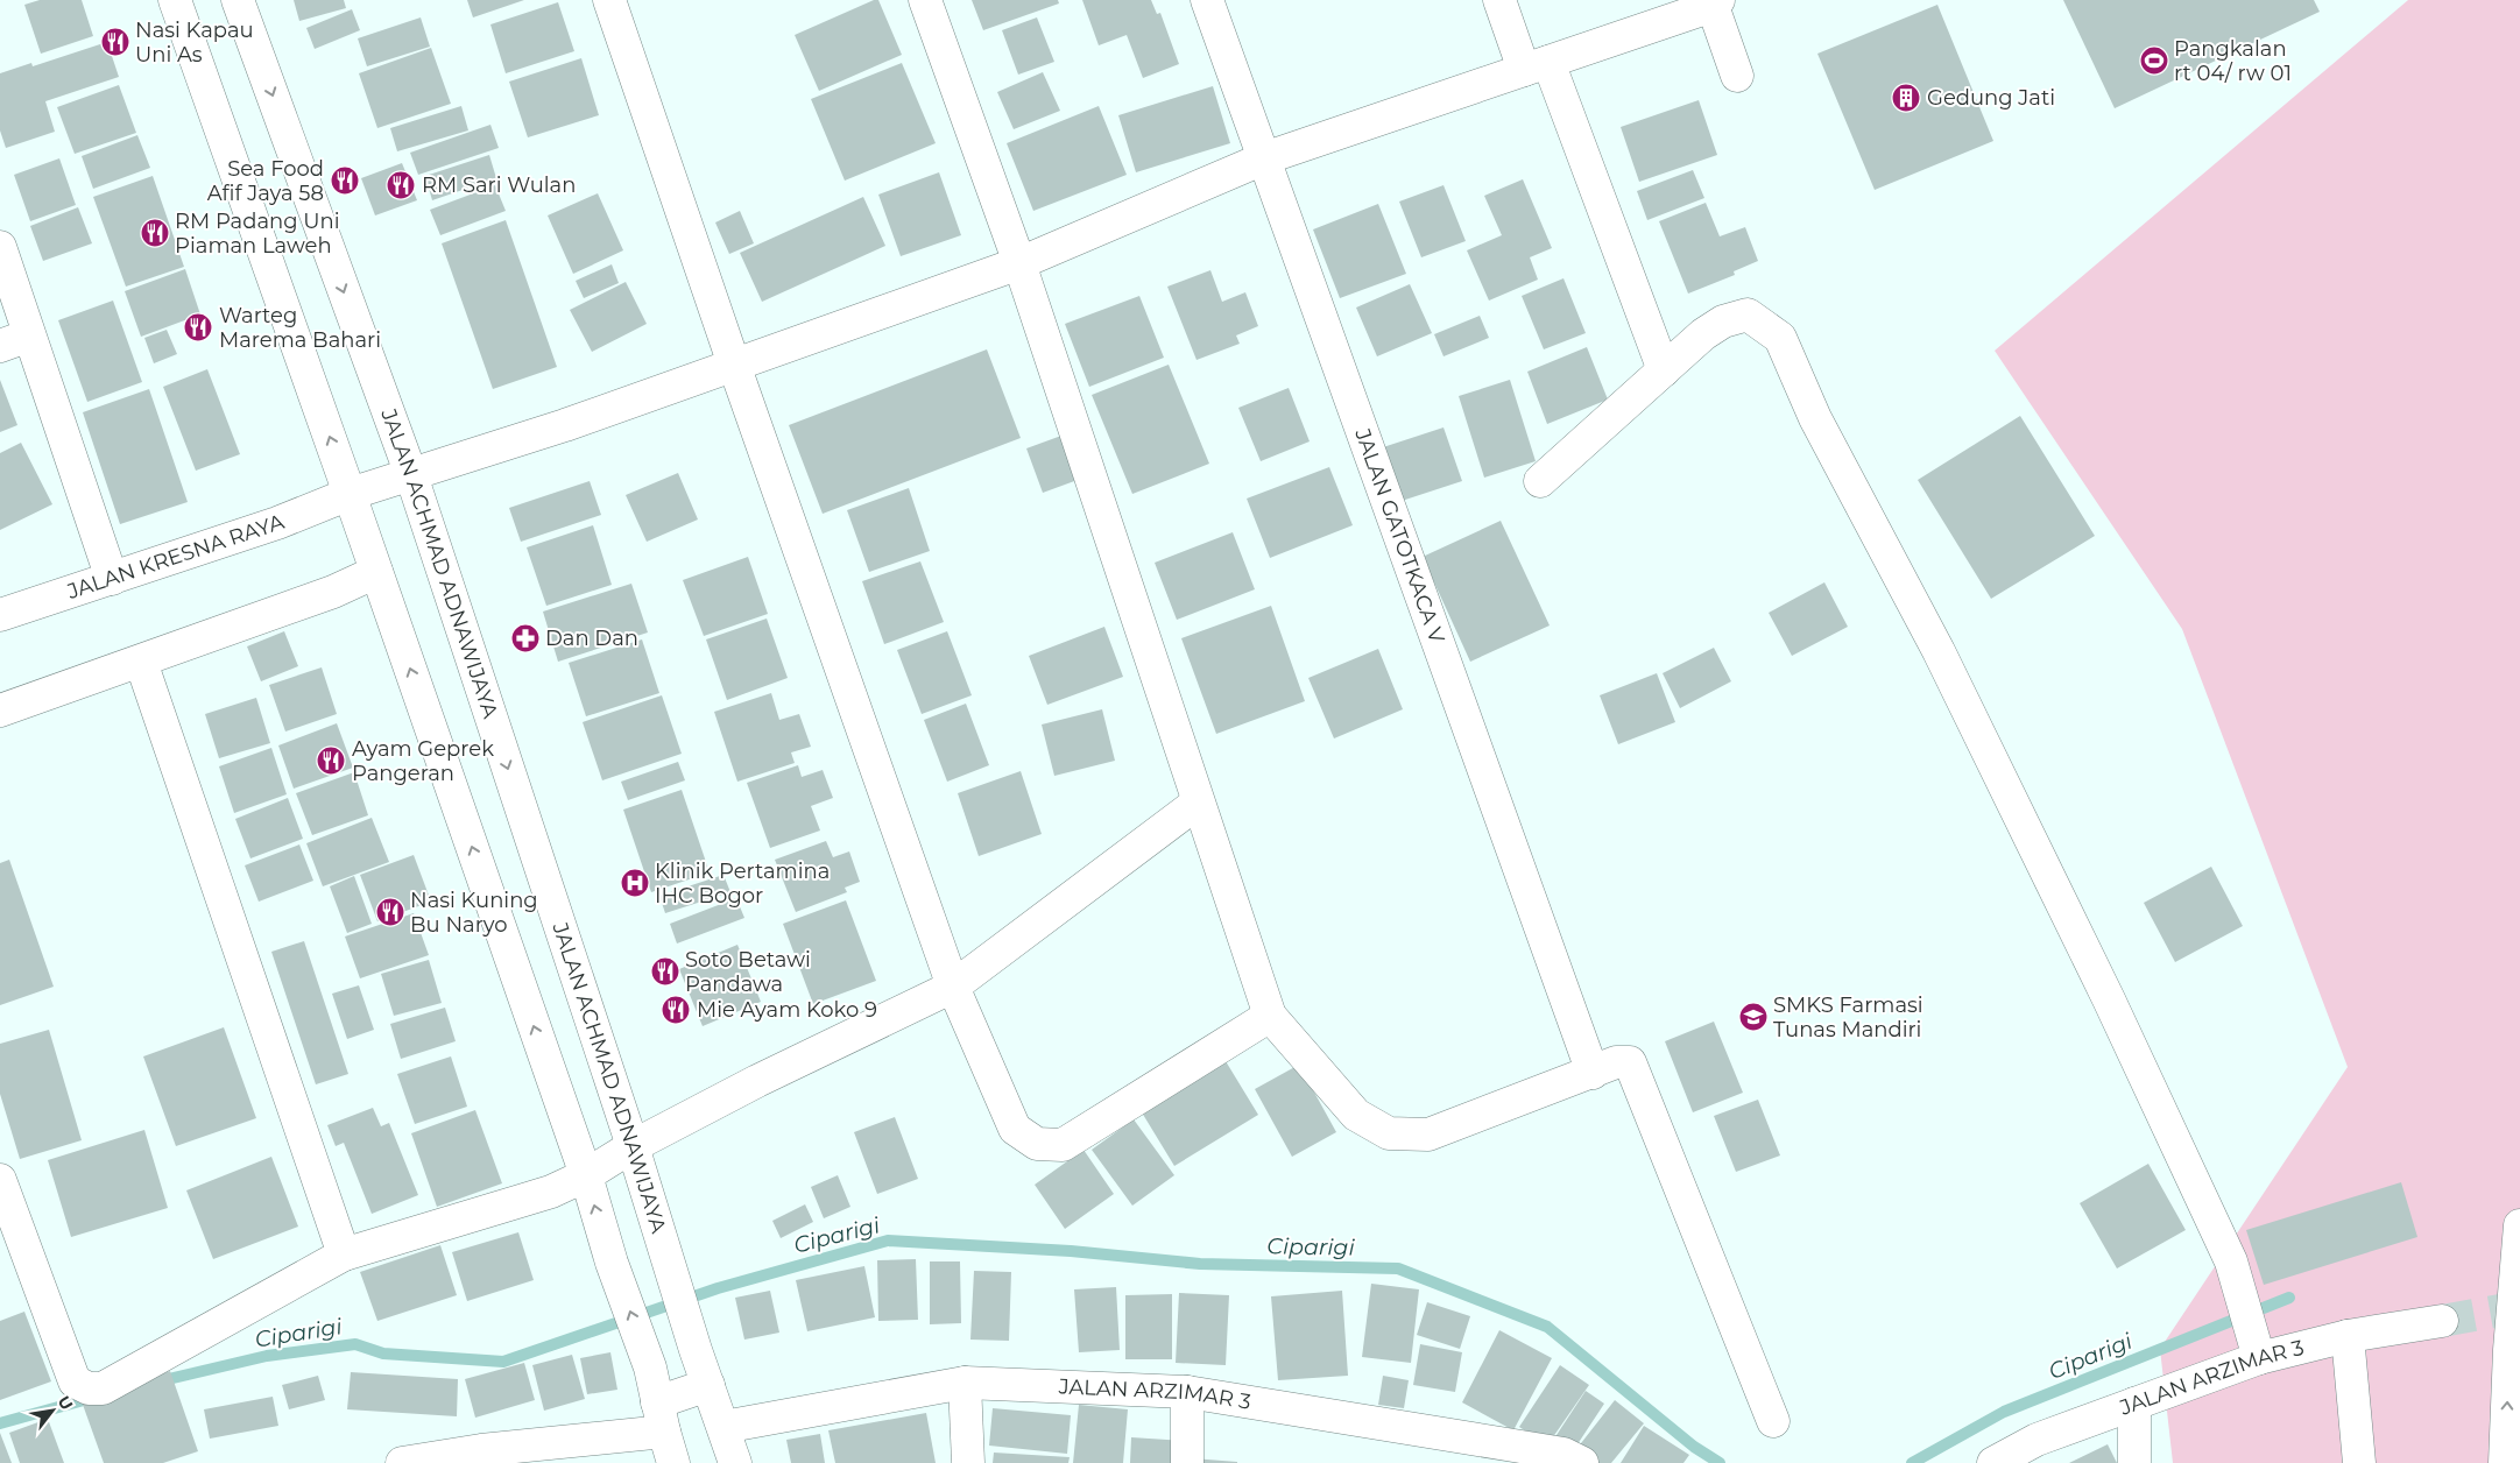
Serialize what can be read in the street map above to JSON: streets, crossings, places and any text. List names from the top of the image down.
{
  "streets": {
    "main road": [
      "JALAN GATOTKACA V",
      "JALAN KRESNA RAYA",
      "JALAN ACHMAD ADNAWIJAYA",
      "JALAN ARZIMAR 3"
    ]
  },
  "crossings": [
    ["JALAN GATOTKACA V", "JALAN KRESNA RAYA"],
    ["JALAN KRESNA RAYA", "JALAN ACHMAD ADNAWIJAYA"],
    ["JALAN ACHMAD ADNAWIJAYA", "JALAN ARZIMAR 3"]
  ],
  "water": ["Ciparigi"],
  "places": {
    "restaurant": [
      "Nasi Kapau Uni As",
      "Sea Food Afif Jaya 58",
      "RM Sari Wulan",
      "RM Padang Uni Piaman Laweh",
      "Warteg Marema Bahari",
      "Ayam Geprek Pangeran",
      "Nasi Kuning Bu Naryo",
      "Soto Betawi Pandawa",
      "Mie Ayam Koko 9"
    ],
    "sports": ["Pangkalan rt 04/ rw 01"],
    "building": ["Gedung Jati"],
    "pharmacy": ["Dan Dan"],
    "hospital": ["Klinik Pertamina IHC Bogor"],
    "school or university": ["SMKS Farmasi Tunas Mandiri"]
  },
  "north": "top right"
}
